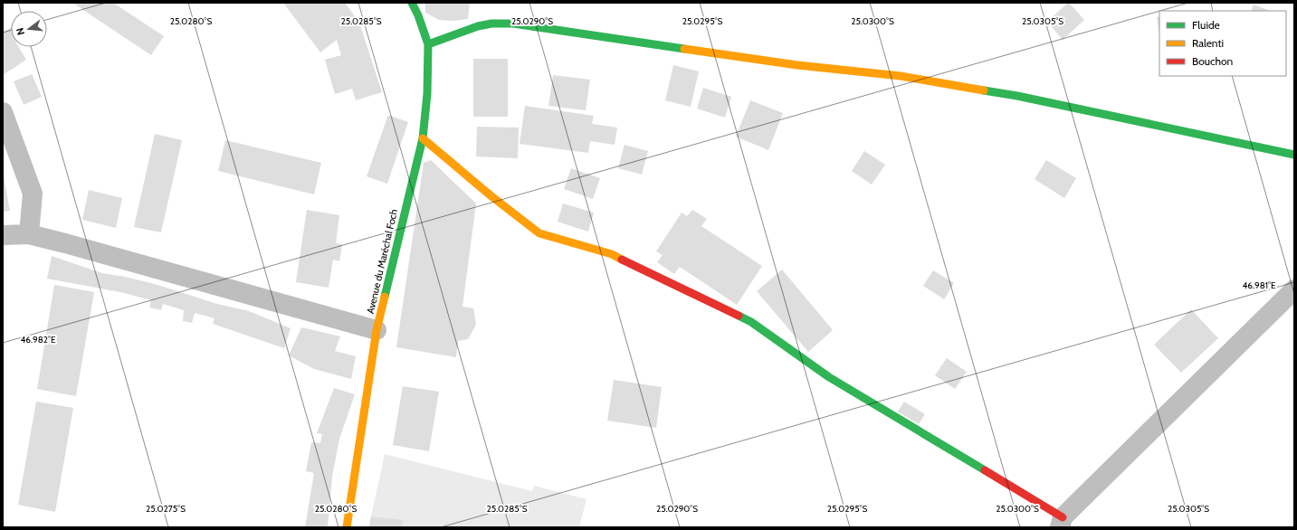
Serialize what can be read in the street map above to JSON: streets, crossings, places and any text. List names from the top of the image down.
{
  "streets": {
    "street": ["Avenue du Maréchal Foch"]
  },
  "legend": ["Fluide", "Ralenti", "Bouchon"],
  "north": "left",
  "coordinates": [
    "25.0280°S",
    "25.0285°S",
    "25.0290°S",
    "25.0295°S",
    "25.0300°S",
    "25.0305°S",
    "46.981°E",
    "46.982°E",
    "25.0275°S"
  ]
}
